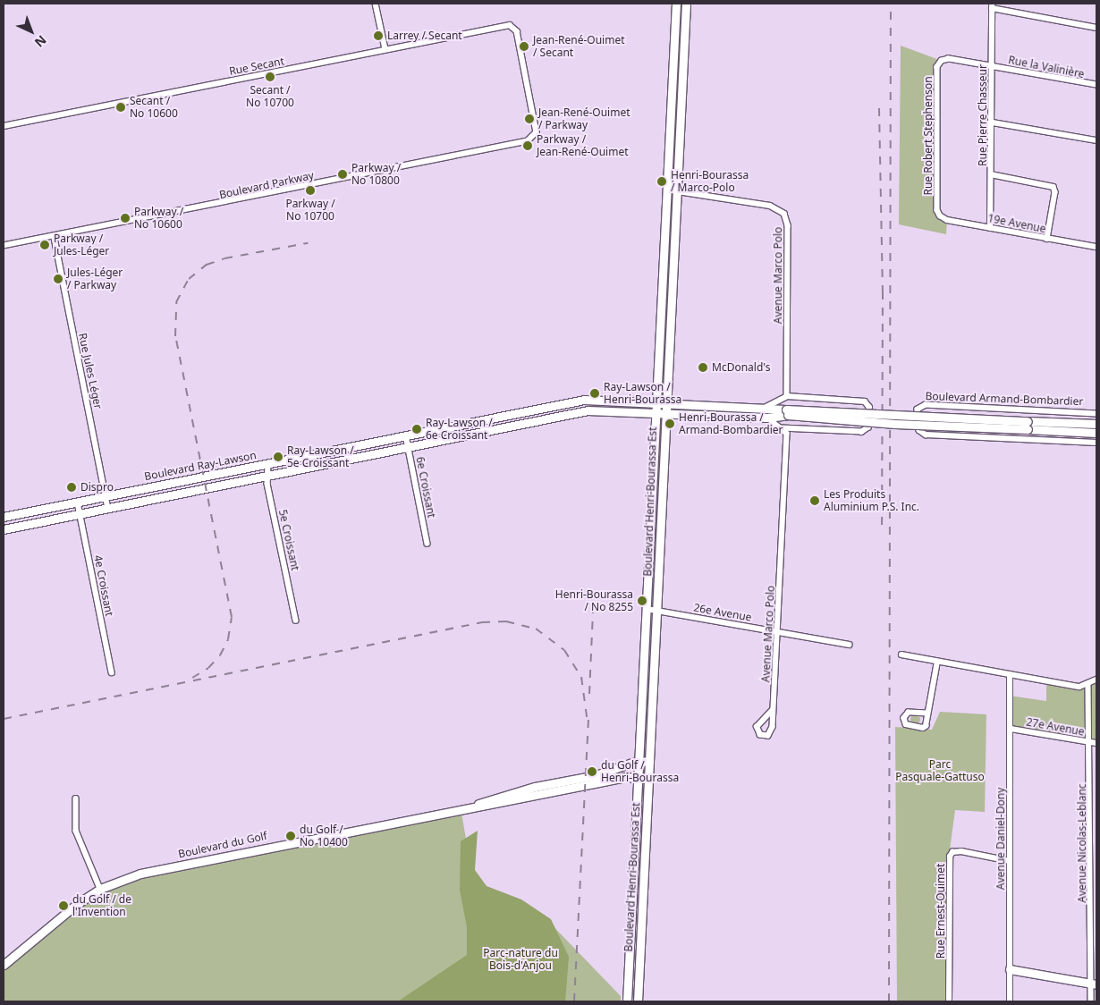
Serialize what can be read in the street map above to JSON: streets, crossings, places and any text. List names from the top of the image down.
{
  "streets": {
    "street": [
      "Rue Secant",
      "Rue la Valinière",
      "Rue Pierre Chasseur",
      "Rue Robert Stephenson",
      "Boulevard Parkway",
      "19e Avenue",
      "Avenue Marco Polo",
      "Rue Jules Léger",
      "Boulevard Armand-Bombardier",
      "Boulevard Ray-Lawson",
      "6e Croissant",
      "Boulevard Henri-Bourassa Est",
      "5e Croissant",
      "4e Croissant",
      "26e Avenue",
      "27e Avenue",
      "Avenue Daniel-Dony",
      "Avenue Nicolas-Leblanc",
      "Boulevard du Golf",
      "Rue Ernest-Ouimet"
    ]
  },
  "crossings": [
    ["Rue Secant", "Boulevard Parkway"],
    ["Rue la Valinière", "Rue Pierre Chasseur"],
    ["Rue la Valinière", "Rue Robert Stephenson"],
    ["Rue Pierre Chasseur", "Rue Robert Stephenson"],
    ["Rue Pierre Chasseur", "19e Avenue"],
    ["Rue Robert Stephenson", "19e Avenue"],
    ["Boulevard Parkway", "Rue Jules Léger"],
    ["Avenue Marco Polo", "Boulevard Armand-Bombardier"],
    ["Avenue Marco Polo", "Boulevard Henri-Bourassa Est"],
    ["Avenue Marco Polo", "26e Avenue"],
    ["Rue Jules Léger", "Boulevard Ray-Lawson"],
    ["Boulevard Armand-Bombardier", "Boulevard Ray-Lawson"],
    ["Boulevard Armand-Bombardier", "Boulevard Henri-Bourassa Est"],
    ["Boulevard Ray-Lawson", "6e Croissant"],
    ["Boulevard Ray-Lawson", "Boulevard Henri-Bourassa Est"],
    ["Boulevard Ray-Lawson", "5e Croissant"],
    ["Boulevard Ray-Lawson", "4e Croissant"],
    ["Boulevard Henri-Bourassa Est", "26e Avenue"],
    ["Boulevard Henri-Bourassa Est", "Boulevard du Golf"],
    ["27e Avenue", "Avenue Daniel-Dony"],
    ["27e Avenue", "Avenue Nicolas-Leblanc"],
    ["Avenue Daniel-Dony", "Rue Ernest-Ouimet"]
  ],
  "parks": ["Parc Pasquale-Gattuso", "Parc-nature du Bois-d'Anjou"],
  "places": [
    "Larrey / Secant",
    "Jean-René-Ouimet / Secant",
    "Secant / No 10700",
    "Secant / No 10600",
    "Jean-René-Ouimet / Parkway",
    "Parkway / Jean-René-Ouimet",
    "Parkway / No 10800",
    "Henri-Bourassa / Marco-Polo",
    "Parkway / No 10700",
    "Parkway / No 10600",
    "Parkway / Jules-Léger",
    "Jules-Léger / Parkway",
    "McDonald's",
    "Ray-Lawson / Henri-Bourassa",
    "Henri-Bourassa / Armand-Bombardier",
    "Ray-Lawson / 6e Croissant",
    "Ray-Lawson / 5e Croissant",
    "Dispro",
    "Les Produits Aluminium P.S. Inc.",
    "Henri-Bourassa / No 8255",
    "du Golf / Henri-Bourassa",
    "du Golf / No 10400",
    "du Golf / de l'Invention"
  ],
  "north": "bottom right"
}
